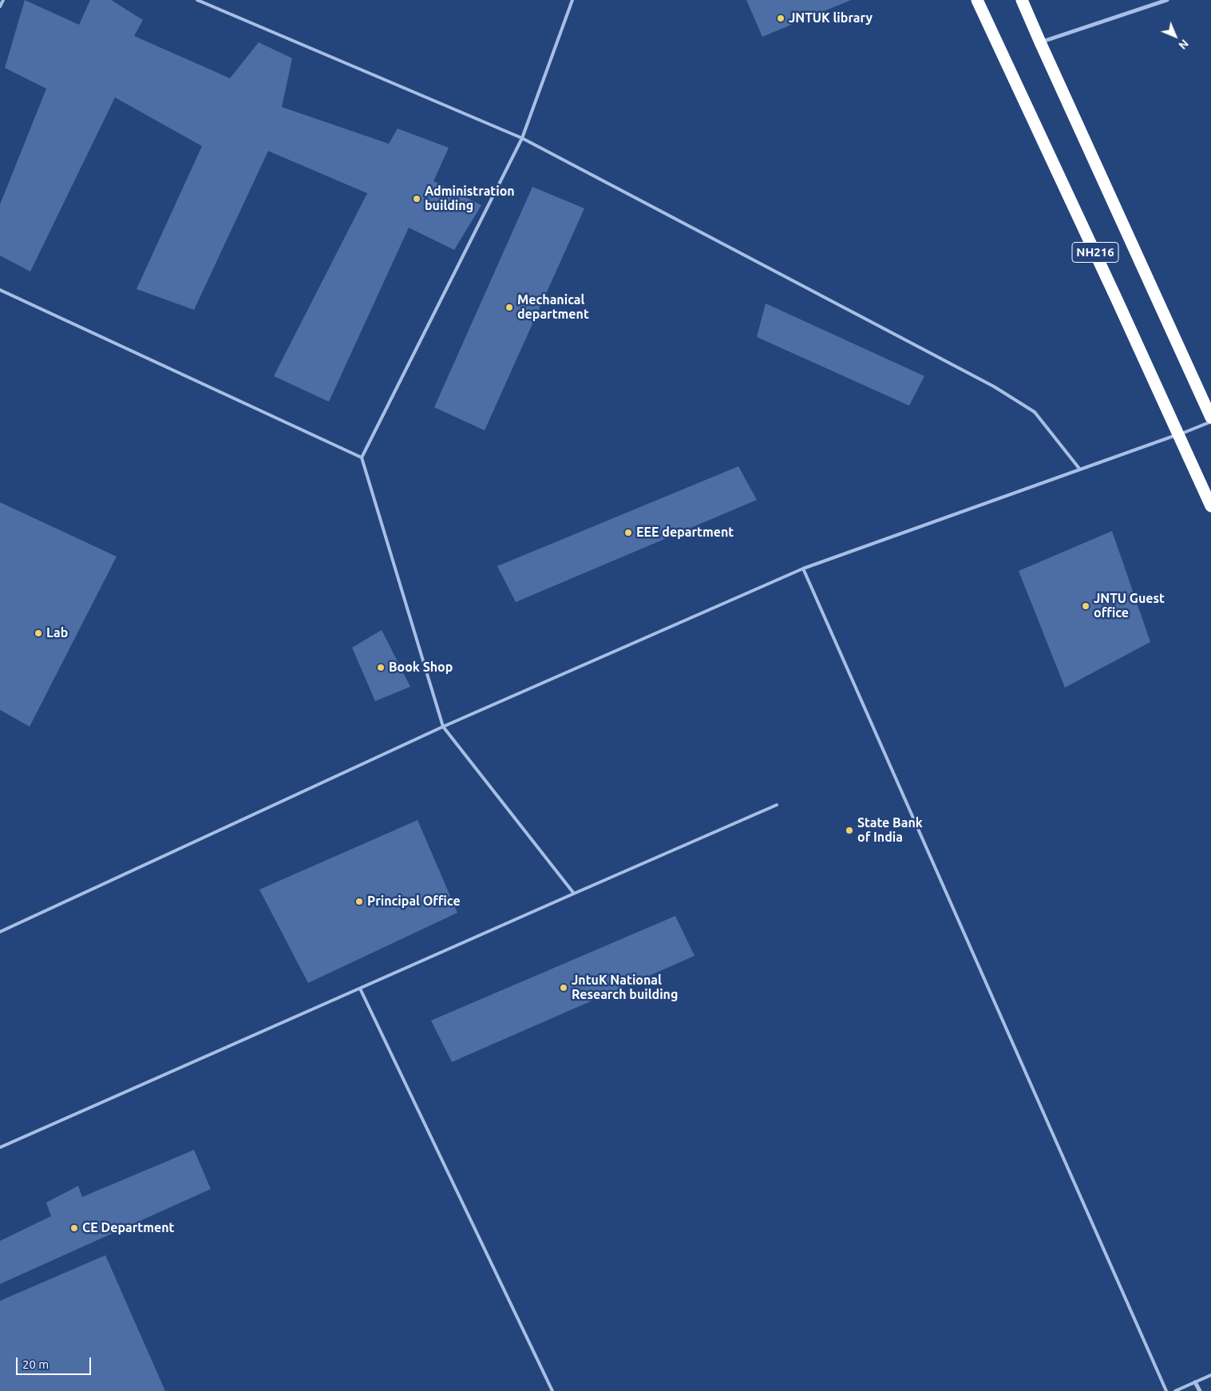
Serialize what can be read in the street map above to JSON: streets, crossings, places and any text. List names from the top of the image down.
{
  "streets": {
    "highway": ["NH216"]
  },
  "places": [
    "JNTUK library",
    "Administration building",
    "Mechanical department",
    "EEE department",
    "JNTU Guest office",
    "Lab",
    "Book Shop",
    "State Bank of India",
    "Principal Office",
    "JntuK National Research building",
    "CE Department"
  ],
  "scale_bar": "20 m",
  "north": "bottom right"
}
